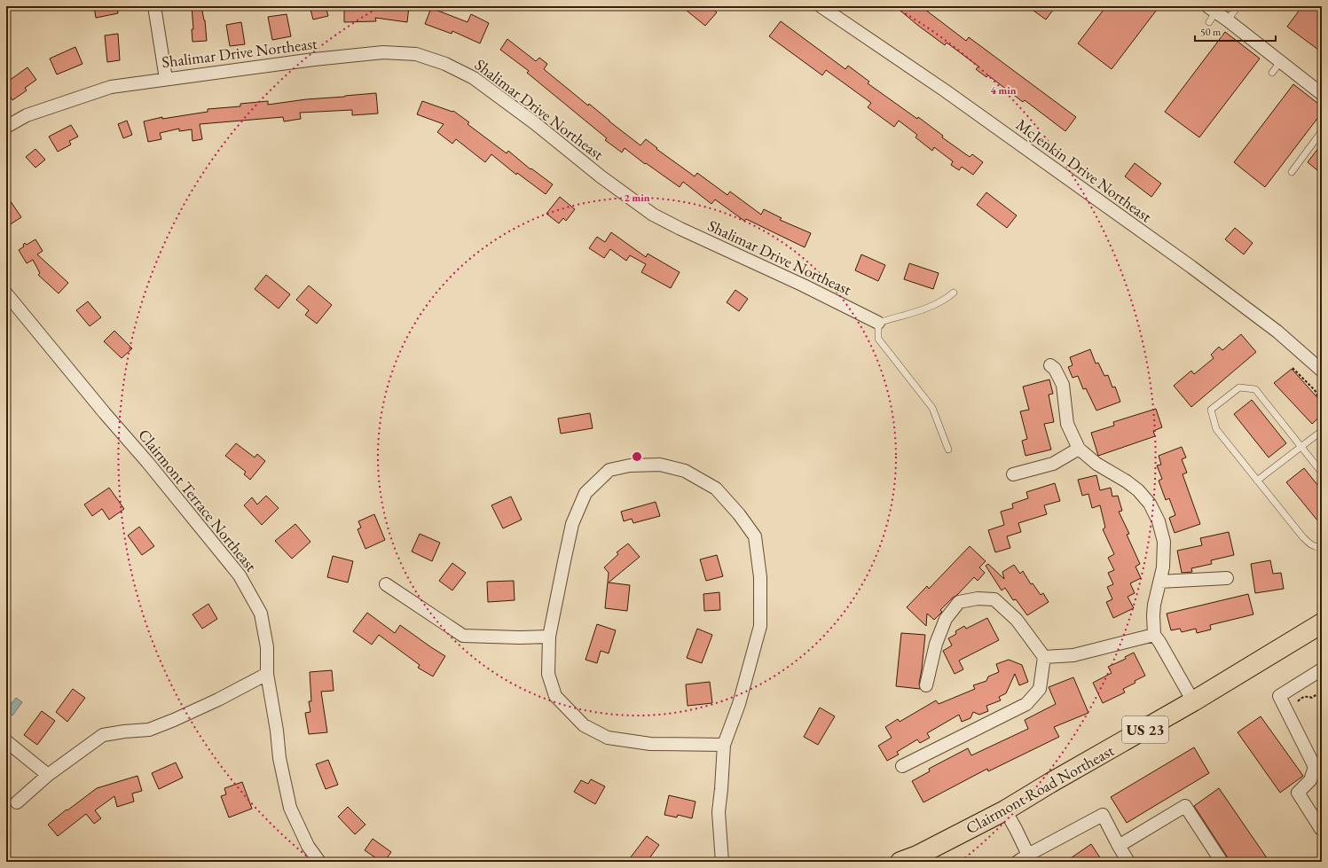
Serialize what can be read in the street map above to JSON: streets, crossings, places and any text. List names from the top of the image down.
{
  "streets": {
    "main road": ["US 23", "Clairmont Road Northeast"],
    "street": ["Shalimar Drive Northeast", "McJenkin Drive Northeast", "Clairmont Terrace Northeast"]
  },
  "scale_bar": "50 m",
  "rings": ["4 min", "2 min"]
}
